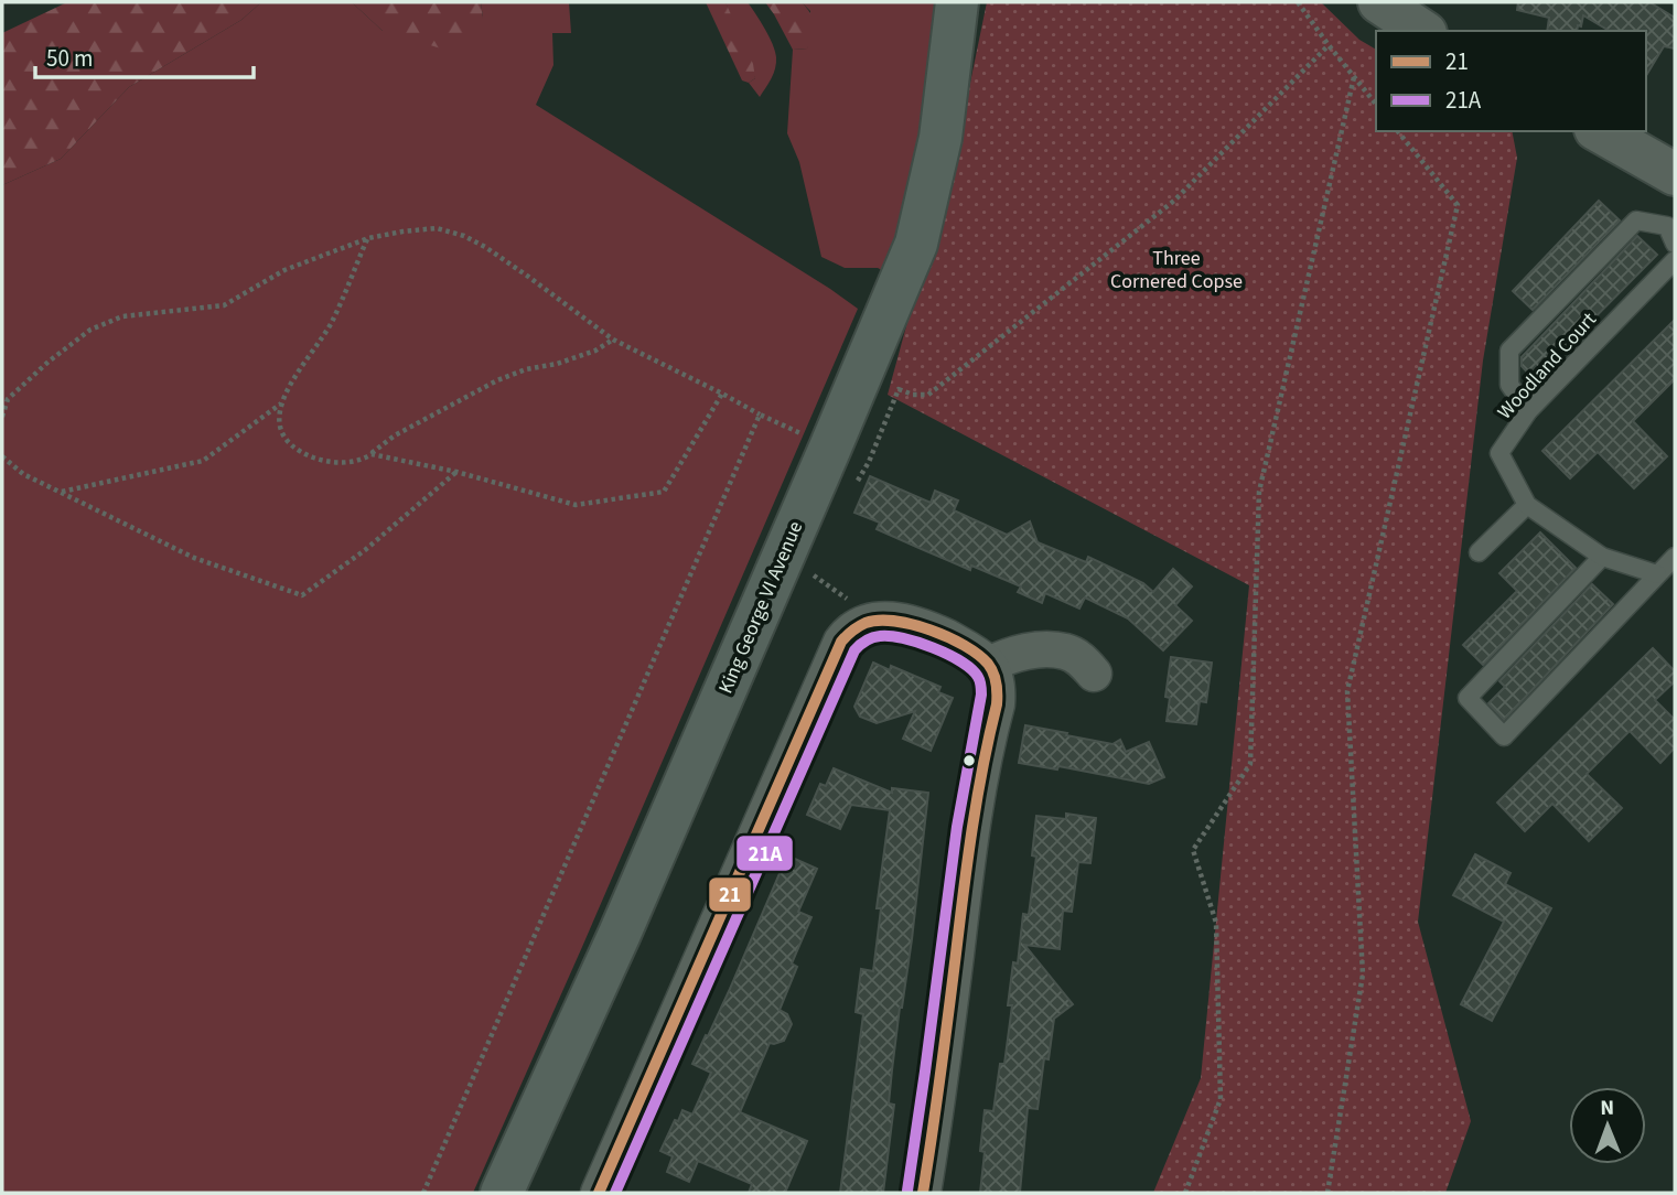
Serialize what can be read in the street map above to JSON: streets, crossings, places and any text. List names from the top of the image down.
{
  "streets": {
    "main road": ["King George VI Avenue"],
    "lane": ["Woodland Court"]
  },
  "parks": ["Three Cornered Copse"],
  "lines": ["transit line 21", "transit line 21A"],
  "legend": ["21", "21A"],
  "scale_bar": "50 m",
  "north": "top"
}
